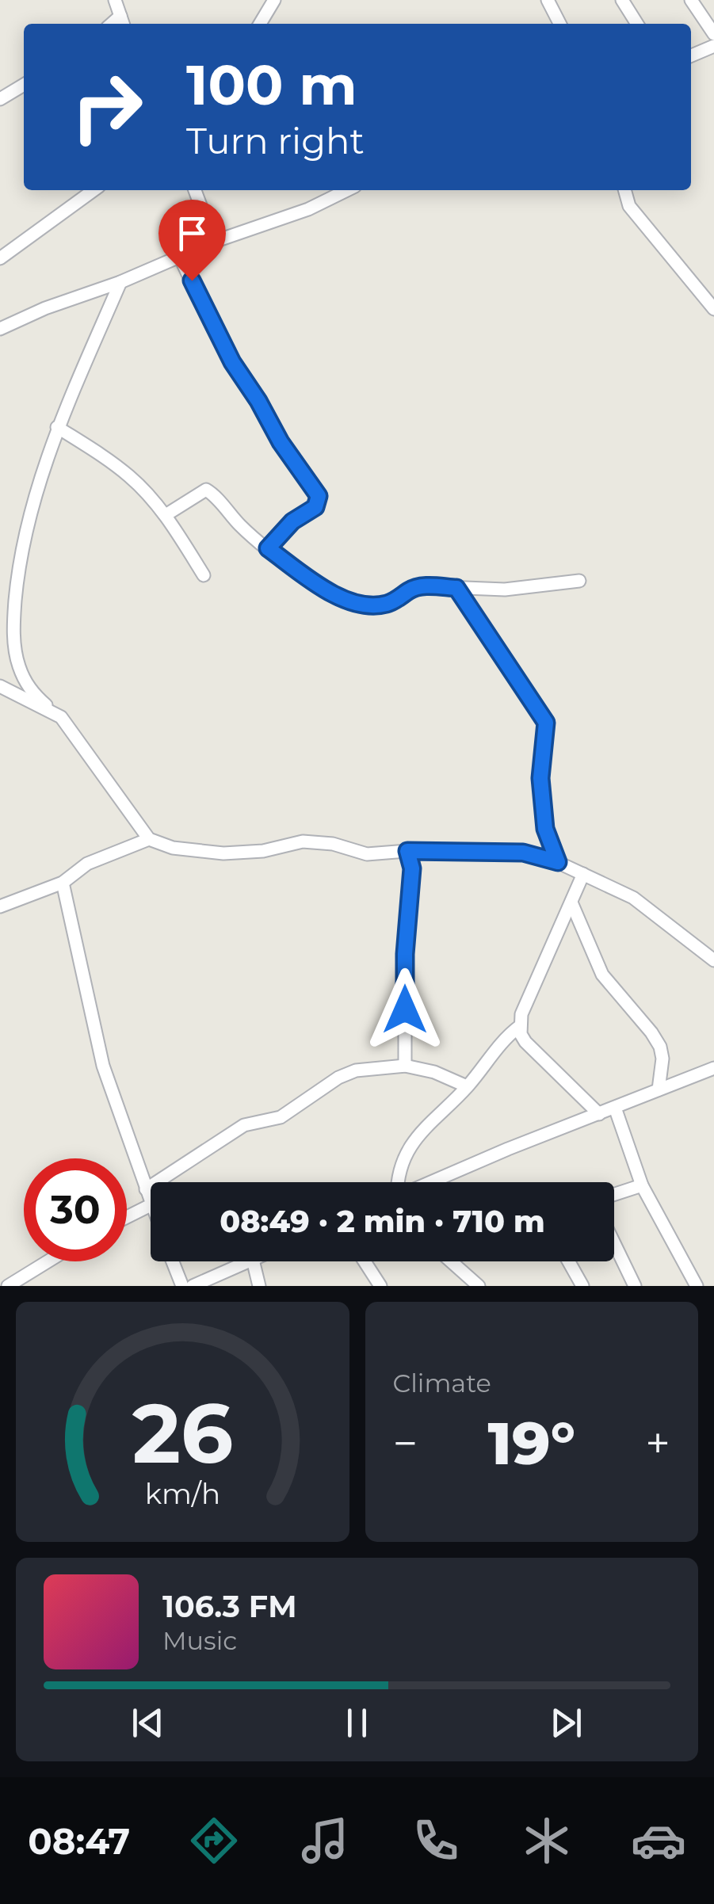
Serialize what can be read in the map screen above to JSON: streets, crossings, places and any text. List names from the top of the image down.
{
  "page": {
    "turn": ["100 m", "Turn right"],
    "limit": "30",
    "trip": "08:49 · 2 min · 710 m",
    "tile": "Climate",
    "heat": ["−", "19°", "+"],
    "song": ["106.3 FM", "Music"],
    "tabs": "08:47",
    "gauge": ["26", "km/h"]
  }
}
